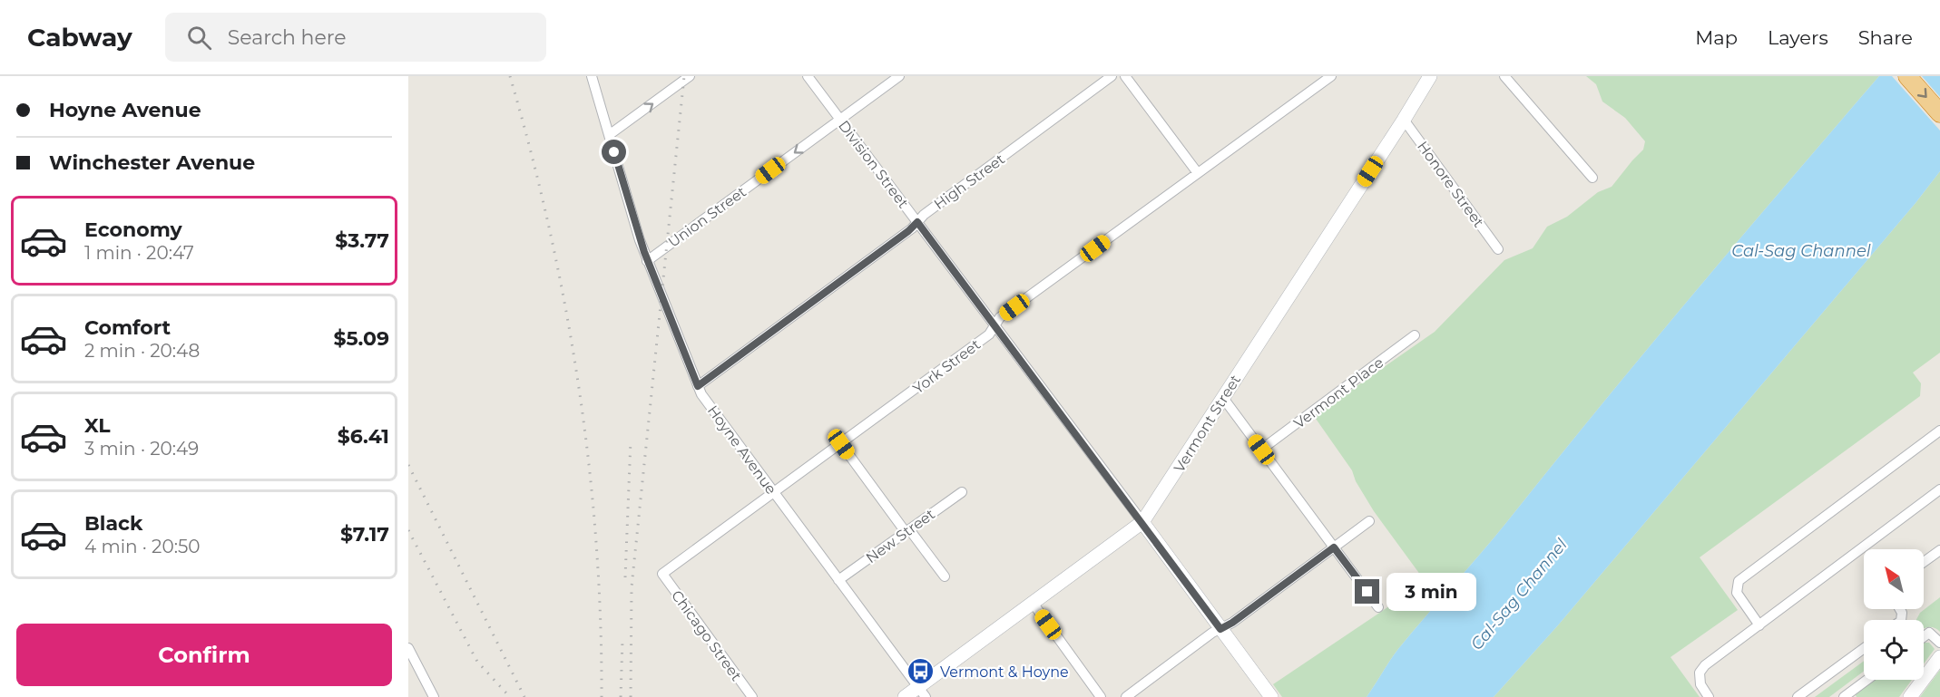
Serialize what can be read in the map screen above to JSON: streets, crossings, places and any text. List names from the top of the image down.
{
  "streets": {
    "street": [
      "Division Street",
      "High Street",
      "Honore Street",
      "Union Street",
      "York Street",
      "Vermont Place",
      "Vermont Street",
      "Hoyne Avenue",
      "New Street",
      "Chicago Street"
    ]
  },
  "crossings": [
    ["Division Street", "High Street"],
    ["Division Street", "Union Street"],
    ["Division Street", "York Street"],
    ["Division Street", "Vermont Street"],
    ["High Street", "Hoyne Avenue"],
    ["Honore Street", "Vermont Street"],
    ["Union Street", "Hoyne Avenue"],
    ["York Street", "Hoyne Avenue"],
    ["York Street", "Chicago Street"],
    ["Vermont Street", "Hoyne Avenue"],
    ["Hoyne Avenue", "New Street"]
  ],
  "one_way": ["Union Street"],
  "water": ["Cal-Sag Channel"],
  "places": {
    "bus stop": ["Vermont & Hoyne"]
  },
  "north": "top left",
  "page": {
    "header": "Cabway",
    "search": "Search here",
    "nav": ["Map", "Layers", "Share"],
    "banner": ["Hoyne Avenue", "Winchester Avenue"],
    "list": [
      {
        "name": "Economy",
        "note": "1 min · 20:47",
        "value": "$3.77"
      },
      {
        "name": "Comfort",
        "note": "2 min · 20:48",
        "value": "$5.09"
      },
      {
        "name": "XL",
        "note": "3 min · 20:49",
        "value": "$6.41"
      },
      {
        "name": "Black",
        "note": "4 min · 20:50",
        "value": "$7.17"
      }
    ],
    "bubble": "3 min",
    "buttons": "Confirm"
  }
}
